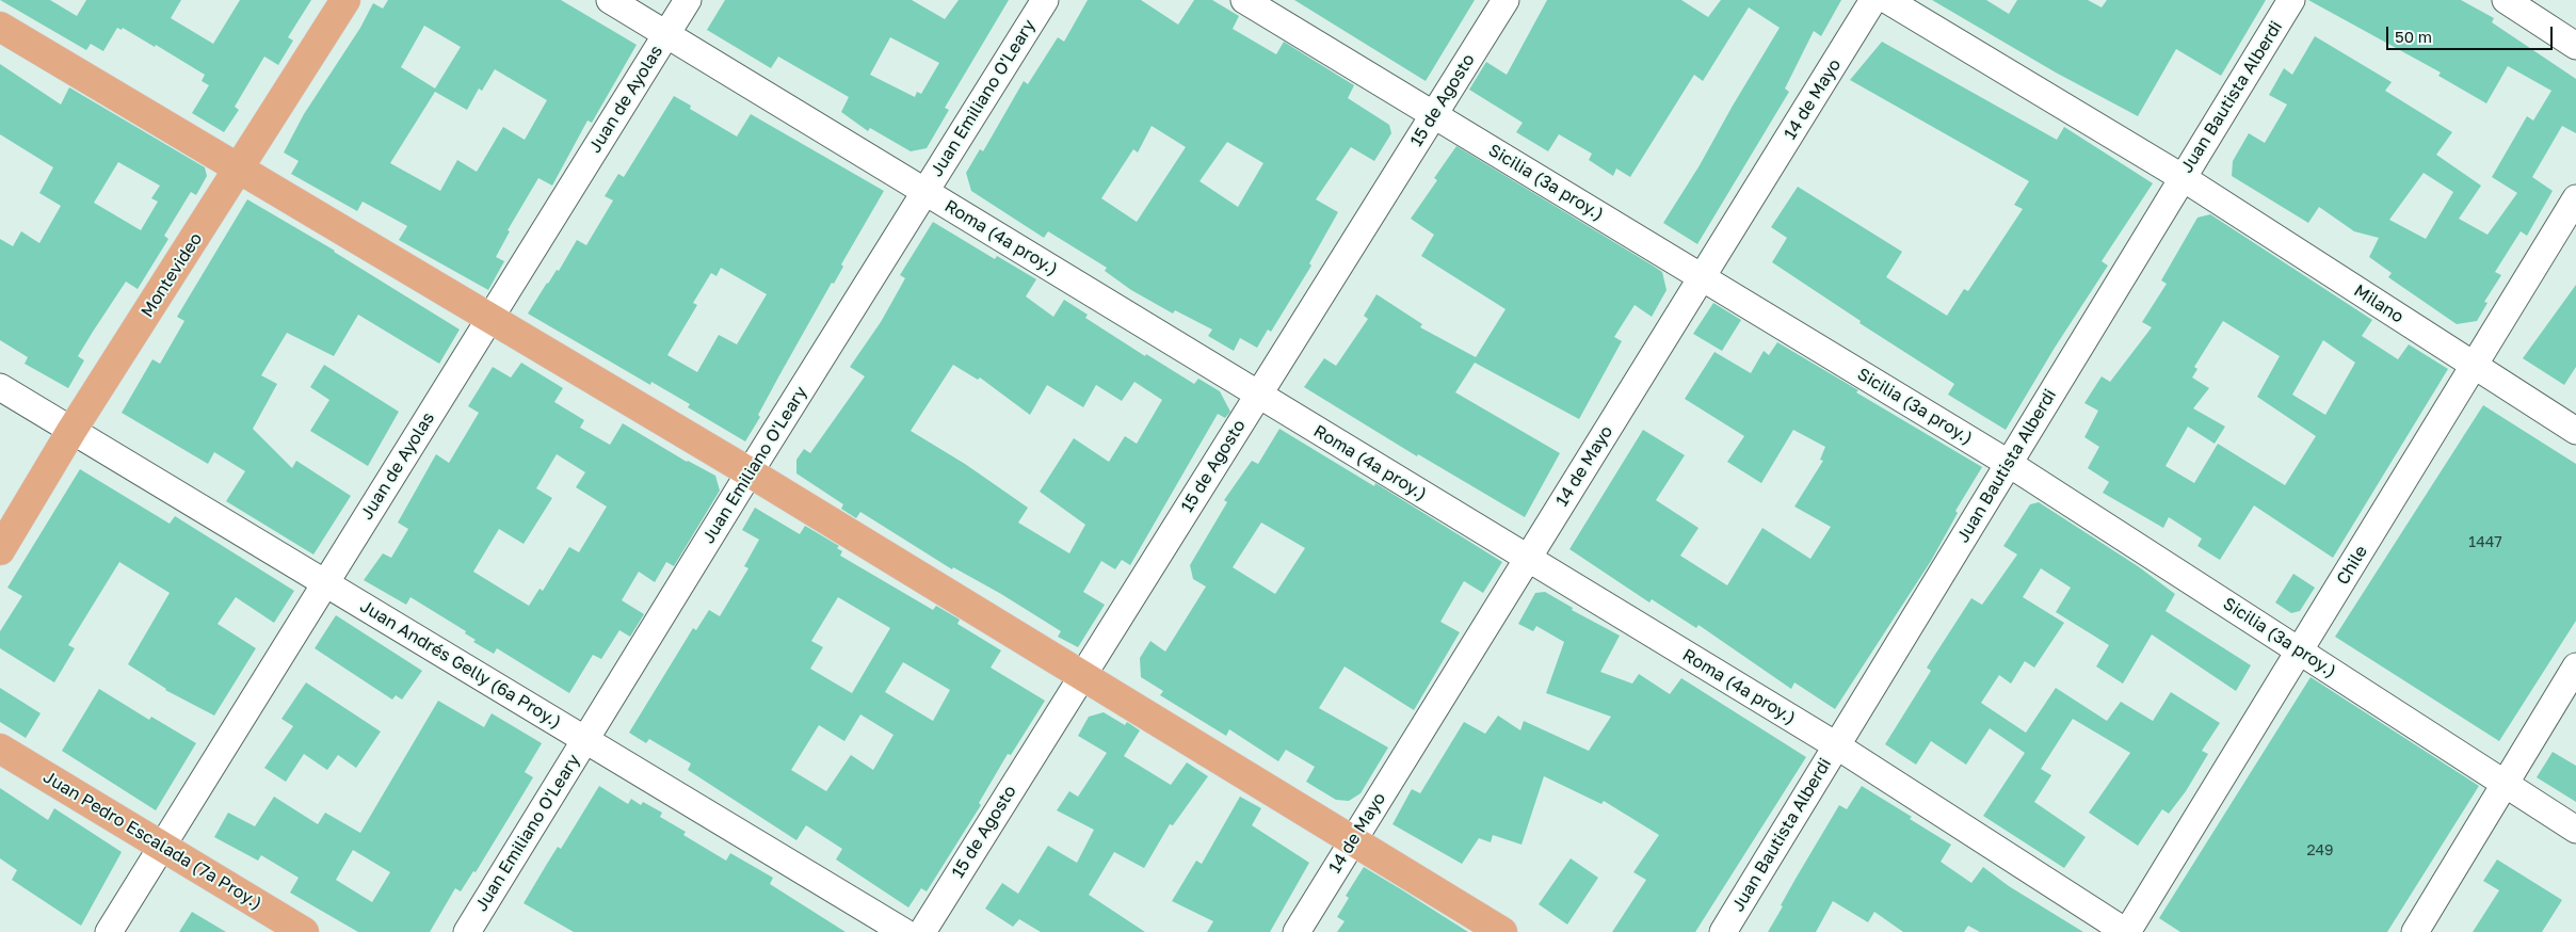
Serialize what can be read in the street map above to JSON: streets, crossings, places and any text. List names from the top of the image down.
{
  "streets": {
    "main road": ["Montevideo", "Juan Pedro Escalada (7ª Proy.)"],
    "street": [
      "Juan Bautista Alberdi",
      "Juan Emiliano O'Leary",
      "Juan de Ayolas",
      "14 de Mayo",
      "15 de Agosto",
      "Sicilia (3ª proy.)",
      "Roma (4ª proy.)",
      "Milano",
      "Chile",
      "Juan Andrés Gelly (6ª Proy.)"
    ]
  },
  "crossings": [
    ["Juan Bautista Alberdi", "Sicilia (3ª proy.)"],
    ["Juan Bautista Alberdi", "Roma (4ª proy.)"],
    ["Juan Bautista Alberdi", "Milano"],
    ["Juan Emiliano O'Leary", "Roma (4ª proy.)"],
    ["Juan Emiliano O'Leary", "Juan Andrés Gelly (6ª Proy.)"],
    ["Juan de Ayolas", "Roma (4ª proy.)"],
    ["Juan de Ayolas", "Juan Andrés Gelly (6ª Proy.)"],
    ["Juan de Ayolas", "Juan Pedro Escalada (7ª Proy.)"],
    ["14 de Mayo", "Sicilia (3ª proy.)"],
    ["14 de Mayo", "Roma (4ª proy.)"],
    ["15 de Agosto", "Sicilia (3ª proy.)"],
    ["15 de Agosto", "Roma (4ª proy.)"],
    ["Sicilia (3ª proy.)", "Chile"],
    ["Roma (4ª proy.)", "Chile"],
    ["Montevideo", "Juan Andrés Gelly (6ª Proy.)"],
    ["Milano", "Chile"]
  ],
  "house_numbers": ["1447", "249"],
  "scale_bar": "50 m"
}
